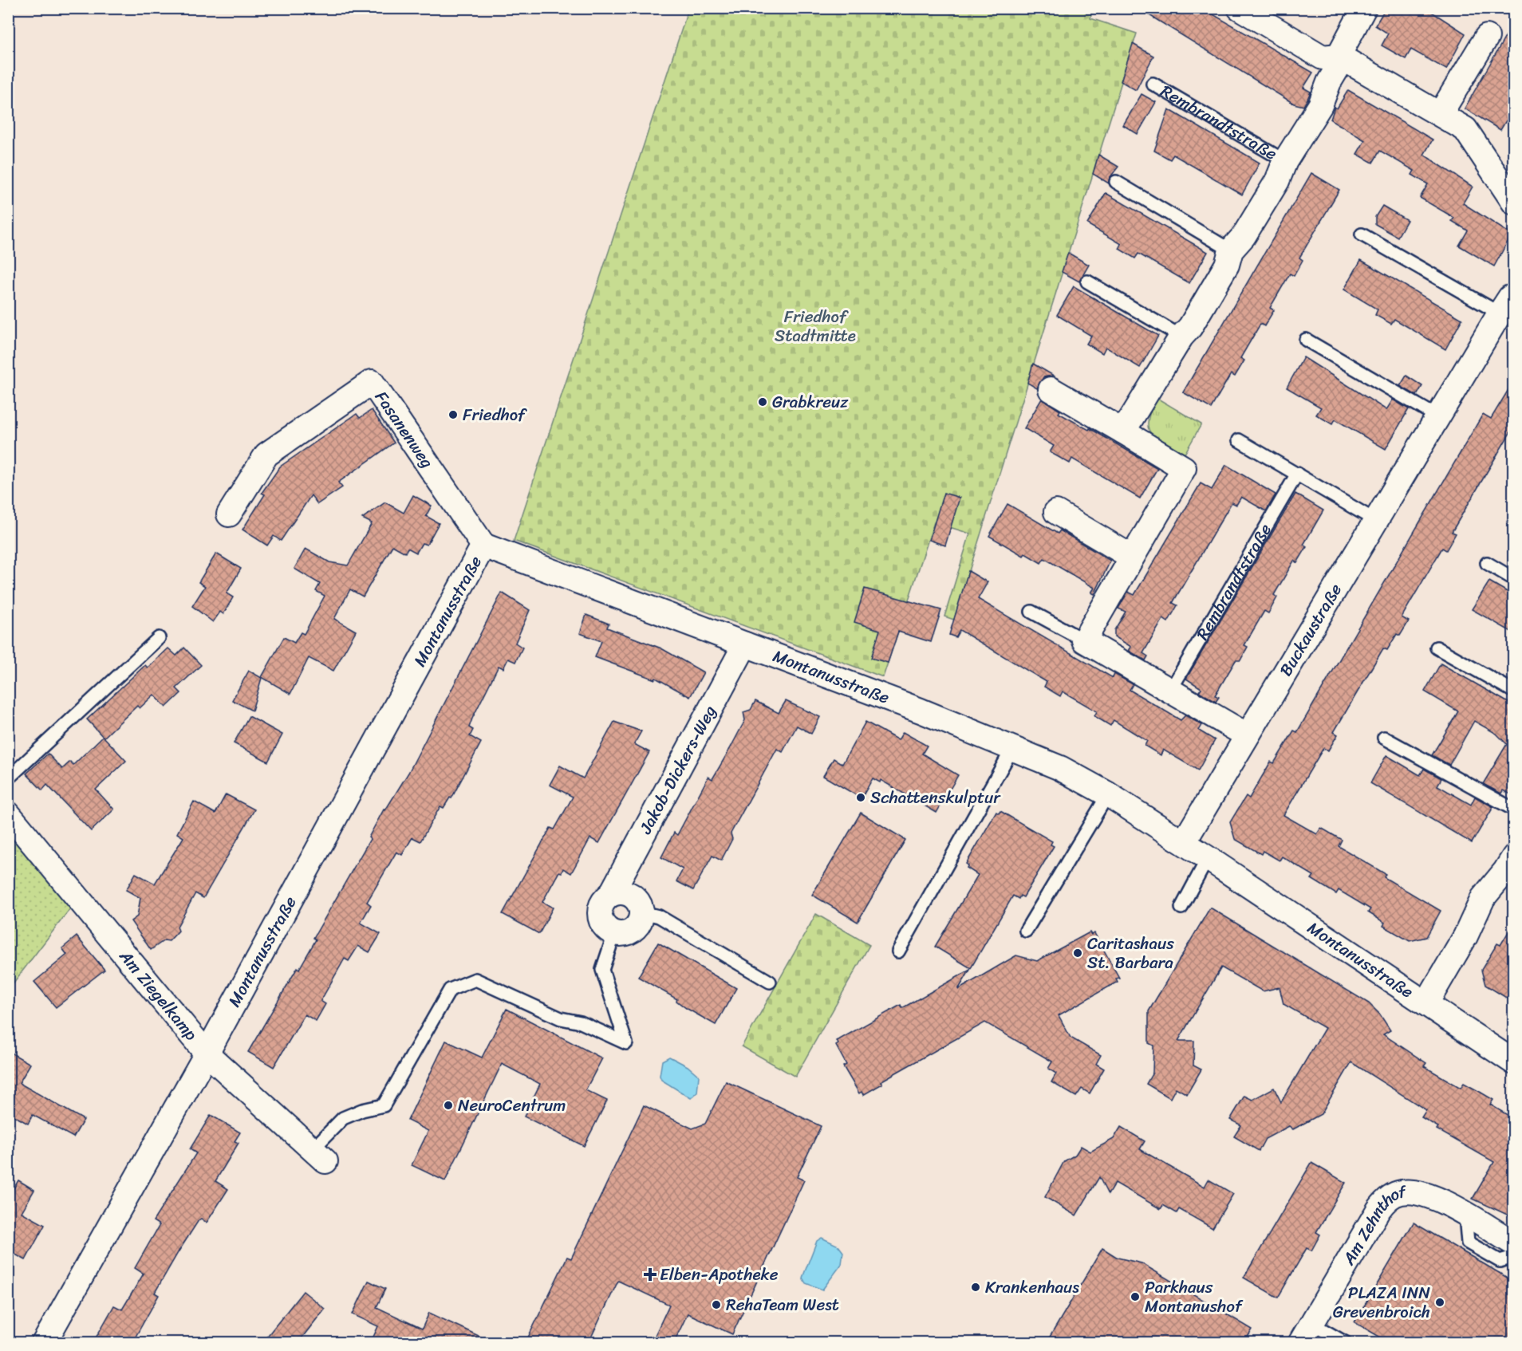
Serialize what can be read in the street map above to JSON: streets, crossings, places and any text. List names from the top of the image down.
{
  "streets": {
    "street": [
      "Rembrandtstraße",
      "Fasanenweg",
      "Montanusstraße",
      "Buckaustraße",
      "Jakob-Dickers-Weg",
      "Am Ziegelkamp",
      "Am Zehnthof"
    ]
  },
  "crossings": [
    ["Fasanenweg", "Montanusstraße"],
    ["Montanusstraße", "Buckaustraße"],
    ["Montanusstraße", "Jakob-Dickers-Weg"],
    ["Montanusstraße", "Am Ziegelkamp"]
  ],
  "parks": ["Friedhof Stadtmitte"],
  "places": {
    "other": [
      "Grabkreuz",
      "Friedhof",
      "Schattenskulptur",
      "Caritashaus St. Barbara",
      "NeuroCentrum",
      "Krankenhaus",
      "Parkhaus Montanushof",
      "PLAZA INN Grevenbroich",
      "RehaTeam West"
    ],
    "health": ["Elben-Apotheke"]
  }
}
